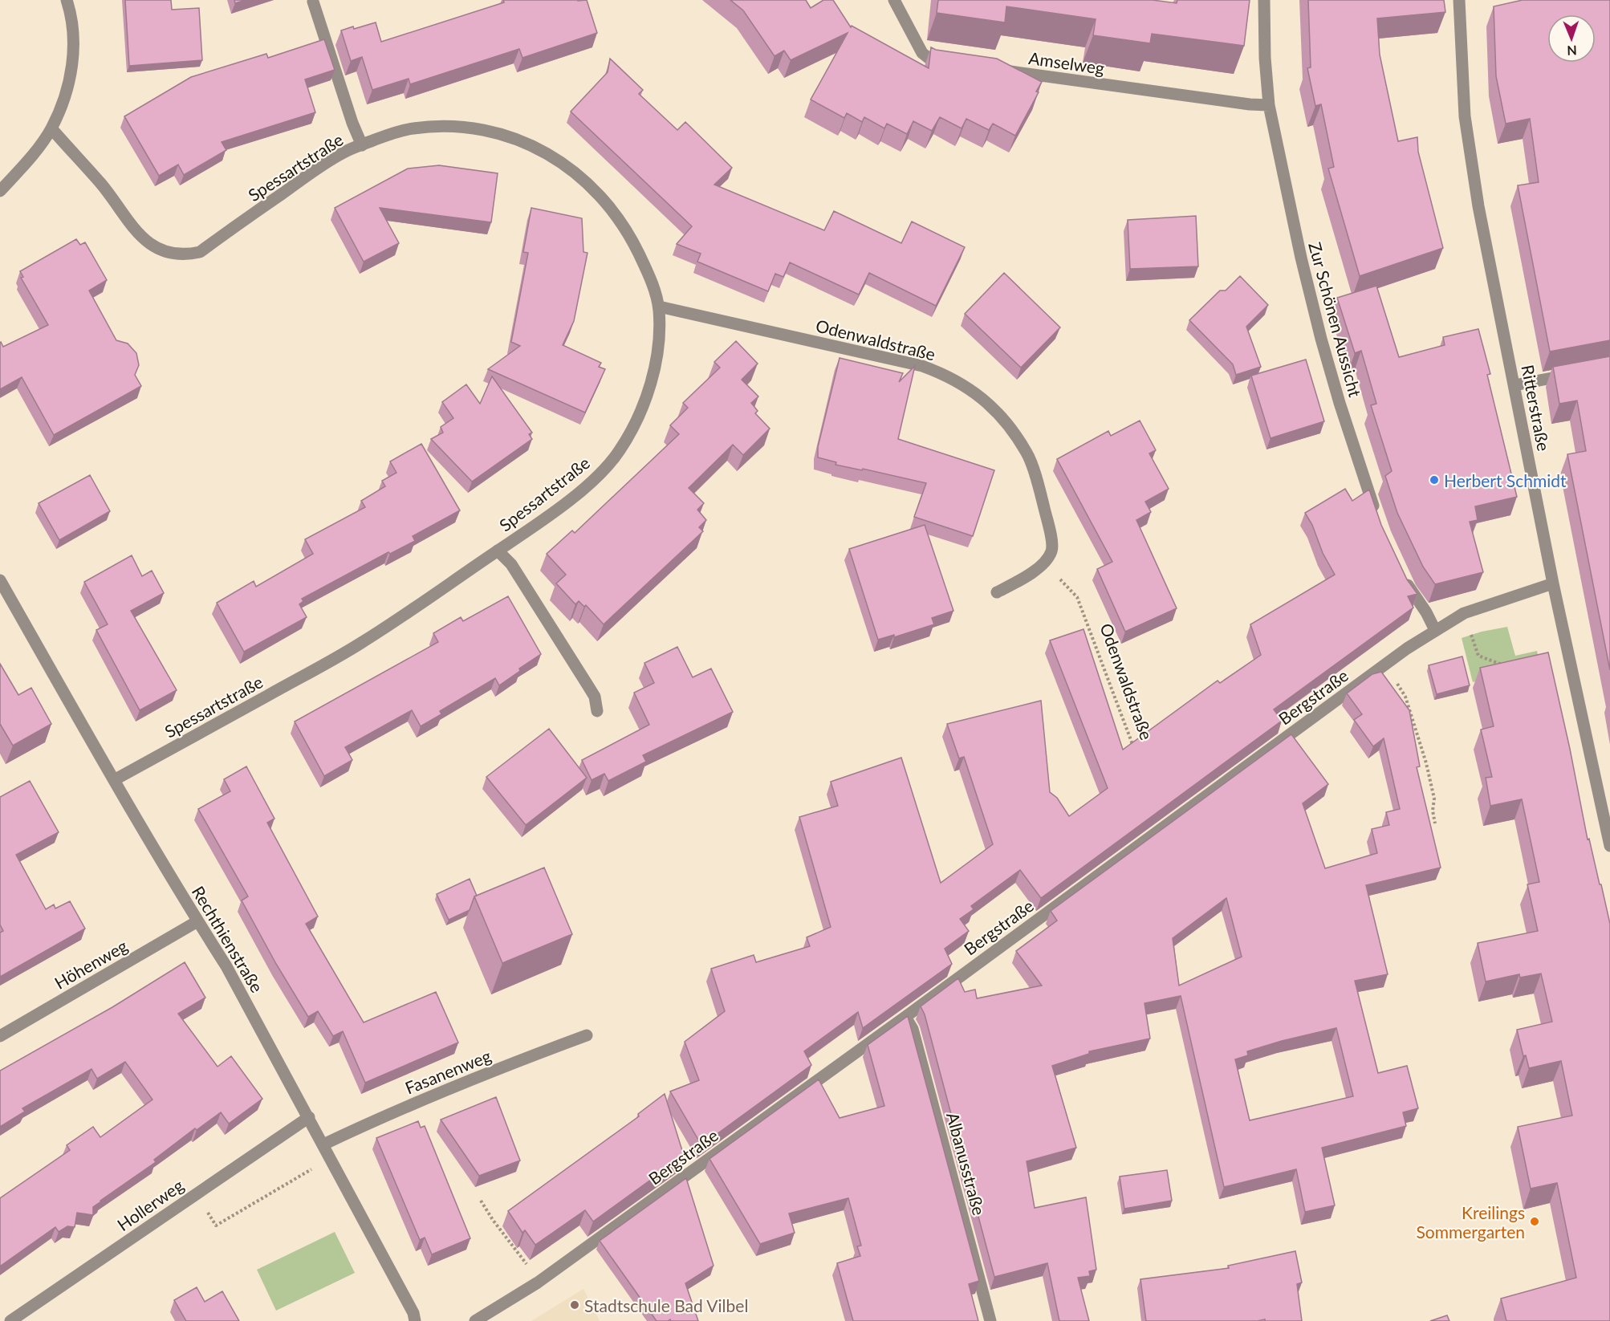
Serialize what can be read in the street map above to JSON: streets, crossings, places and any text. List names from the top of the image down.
{
  "streets": {
    "street": [
      "Amselweg",
      "Spessartstraße",
      "Zur Schönen Aussicht",
      "Odenwaldstraße",
      "Ritterstraße",
      "Bergstraße",
      "Rechthienstraße",
      "Höhenweg",
      "Fasanenweg",
      "Albanusstraße",
      "Hollerweg"
    ]
  },
  "crossings": [
    ["Amselweg", "Zur Schönen Aussicht"],
    ["Spessartstraße", "Odenwaldstraße"],
    ["Spessartstraße", "Rechthienstraße"],
    ["Ritterstraße", "Bergstraße"],
    ["Bergstraße", "Albanusstraße"],
    ["Rechthienstraße", "Höhenweg"],
    ["Rechthienstraße", "Fasanenweg"],
    ["Rechthienstraße", "Hollerweg"]
  ],
  "places": ["Herbert Schmidt", "Kreilings Sommergarten", "Stadtschule Bad Vilbel"],
  "north": "bottom"
}
